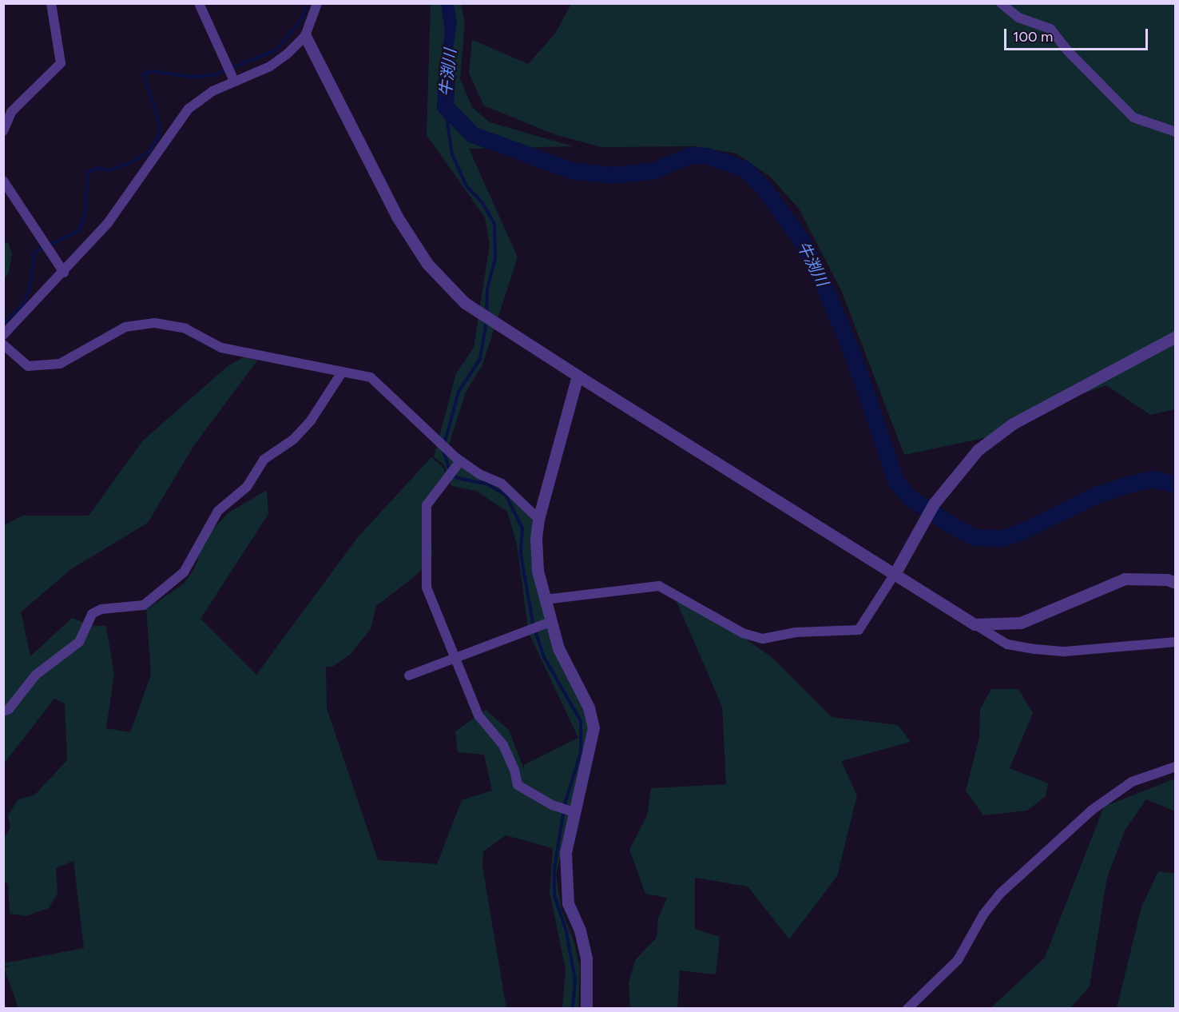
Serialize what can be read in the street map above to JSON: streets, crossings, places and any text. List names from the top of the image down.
{
  "water": ["牛渕川"],
  "scale_bar": "100 m"
}
